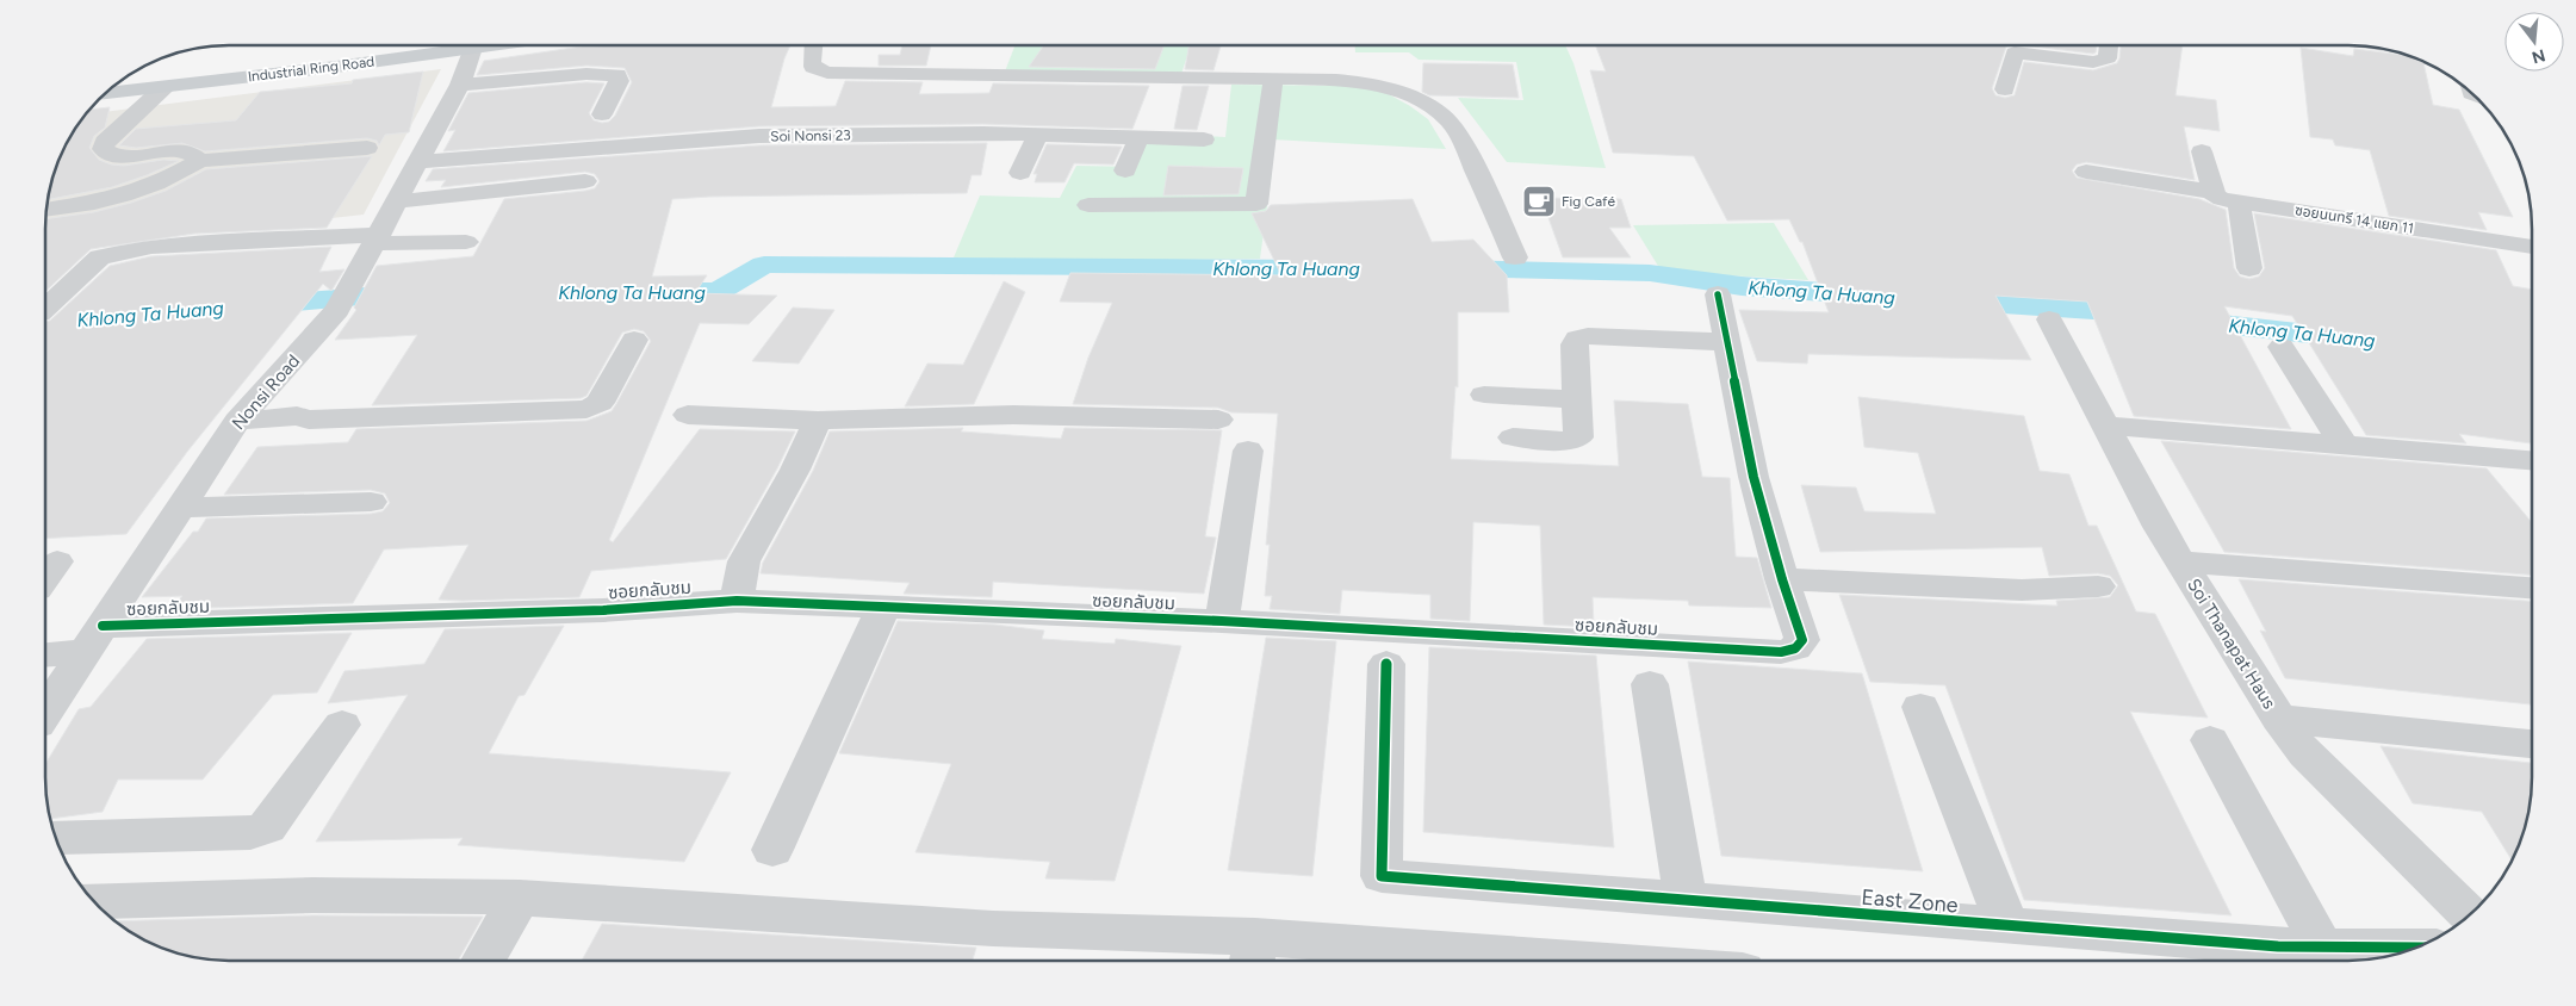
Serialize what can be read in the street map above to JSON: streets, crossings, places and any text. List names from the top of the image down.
{
  "streets": {
    "main road": ["Industrial Ring Road"],
    "street": [
      "Soi Nonsi 23",
      "ซอยนนทรี 14 แยก 11",
      "Nonsi Road",
      "ซอยกลับชม",
      "Soi Thanapat Haus",
      "East Zone"
    ]
  },
  "crossings": [
    ["Industrial Ring Road", "Nonsi Road"],
    ["Soi Nonsi 23", "Nonsi Road"],
    ["Nonsi Road", "ซอยกลับชม"]
  ],
  "water": ["Khlong Ta Huang"],
  "places": {
    "cafe": ["Fig Café"]
  },
  "north": "bottom"
}
